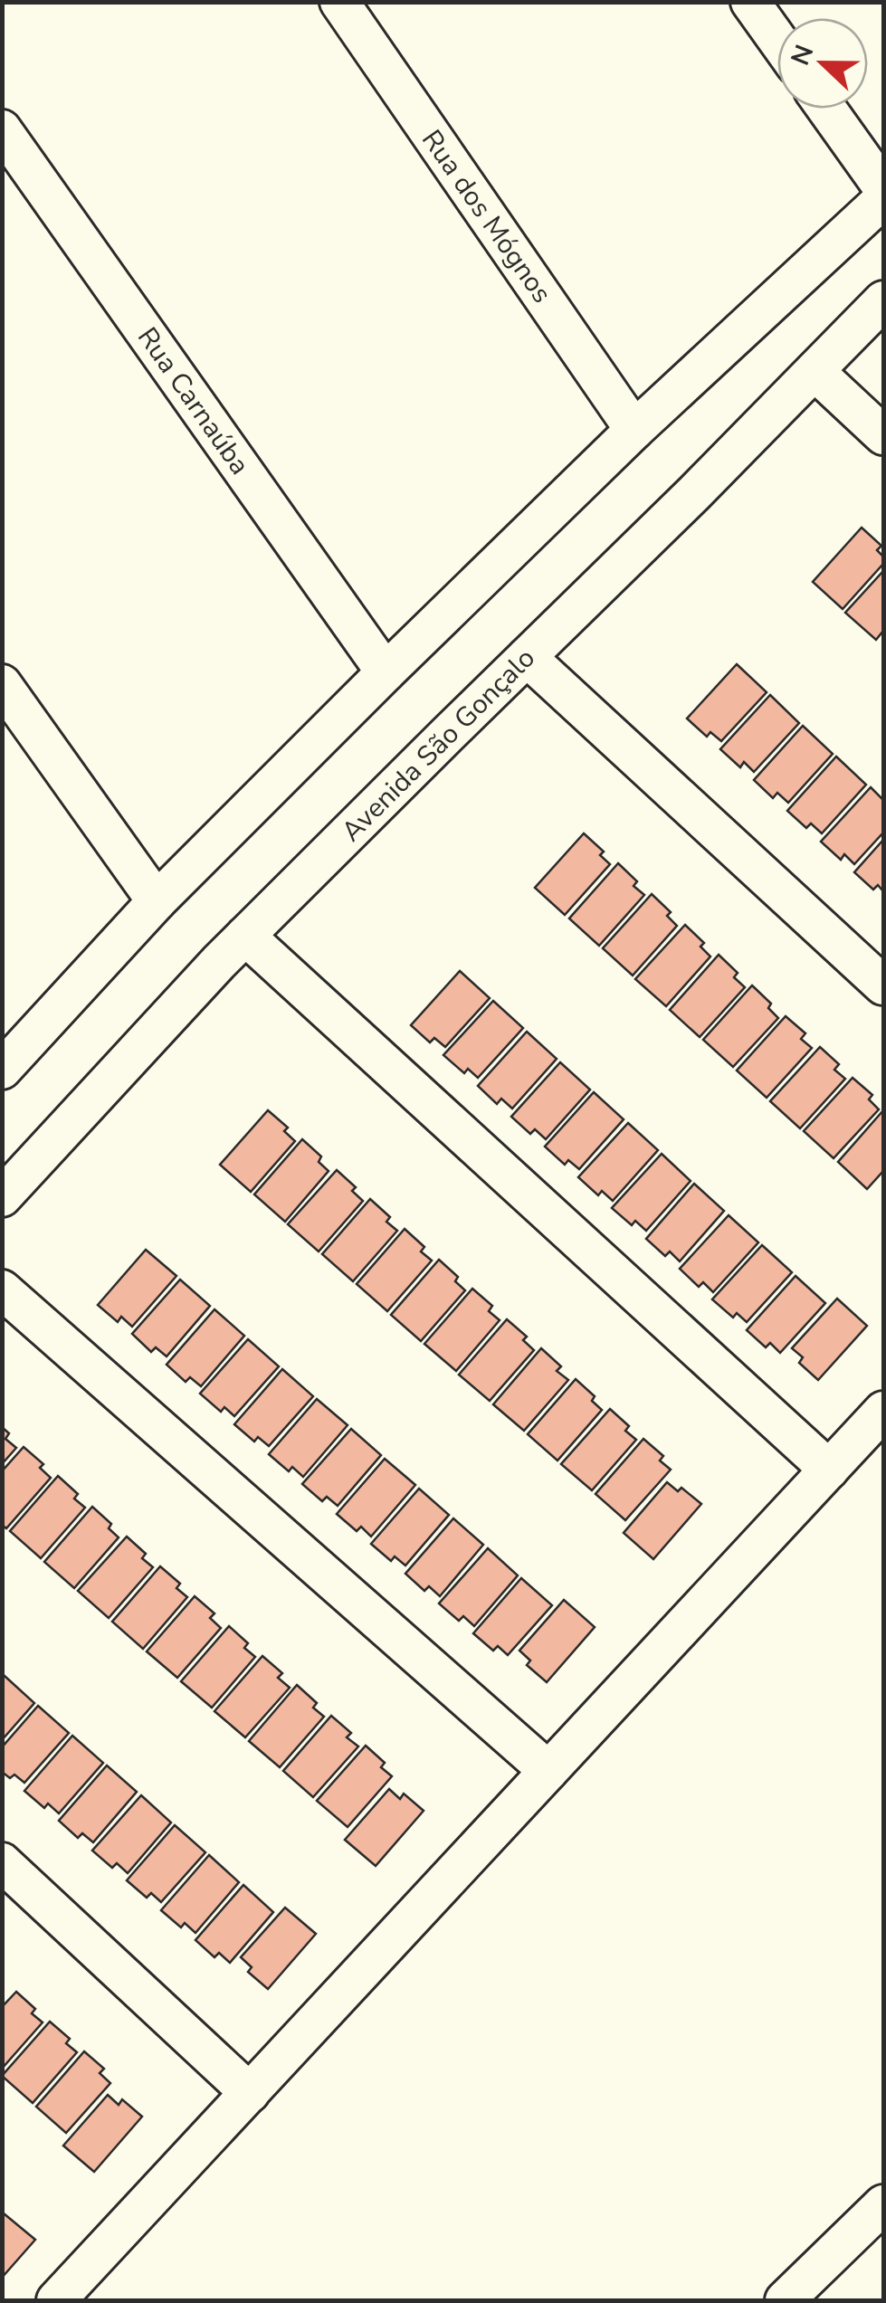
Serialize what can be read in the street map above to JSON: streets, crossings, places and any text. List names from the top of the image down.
{
  "streets": {
    "street": ["Rua dos Mógnos", "Rua Carnaúba", "Avenida São Gonçalo"]
  },
  "north": "left"
}
